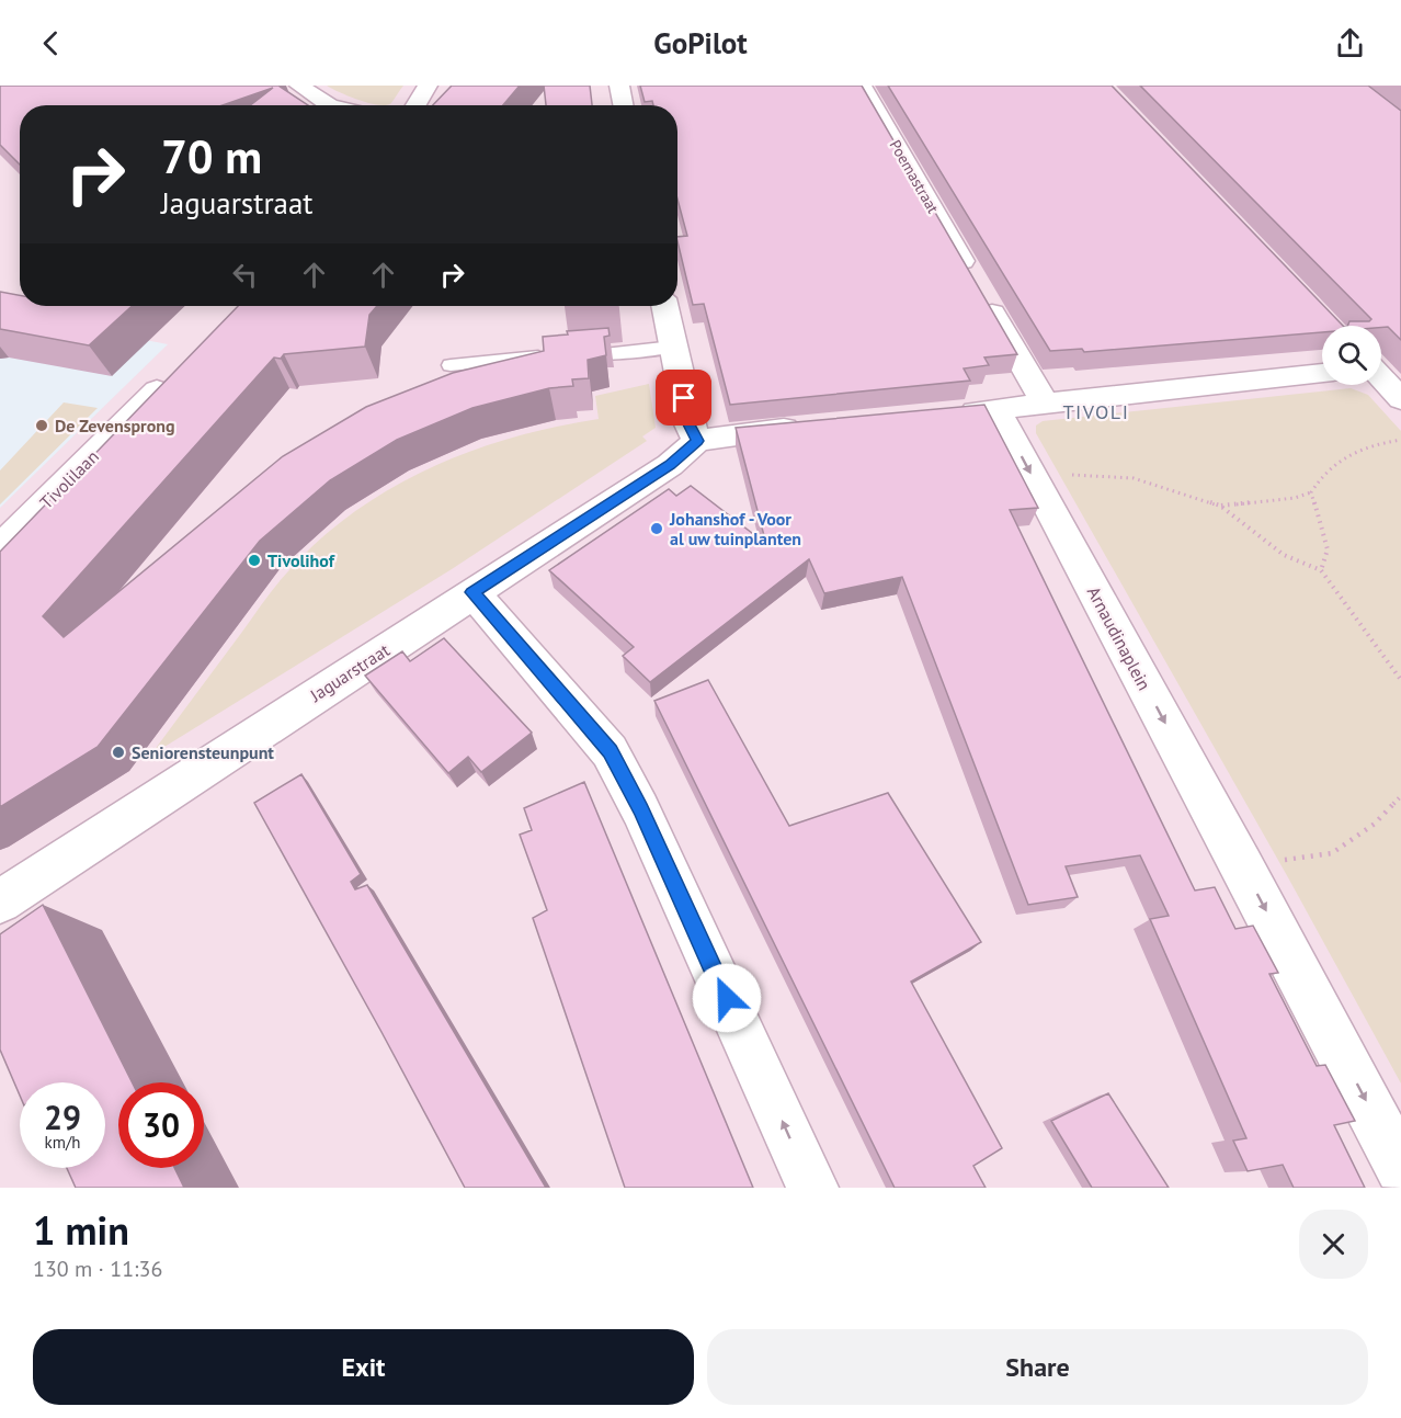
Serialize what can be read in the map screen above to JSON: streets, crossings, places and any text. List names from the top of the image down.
{
  "streets": {
    "street": [
      "Poemastraat",
      "Tivolilaan",
      "Arnaudinaplein",
      "Jaguarstraat"
    ]
  },
  "one_way": ["Arnaudinaplein"],
  "districts": ["TIVOLI"],
  "places": [
    "De Zevensprong",
    "Johanshof - Voor al uw tuinplanten",
    "Tivolihof",
    "Seniorensteunpunt"
  ],
  "page": {
    "header": "GoPilot",
    "turn": ["70 m", "Jaguarstraat"],
    "speed": "29 km/h",
    "limit": "30",
    "heading": ["1 min", "130 m · 11:36"],
    "buttons": ["Exit", "Share"]
  }
}
